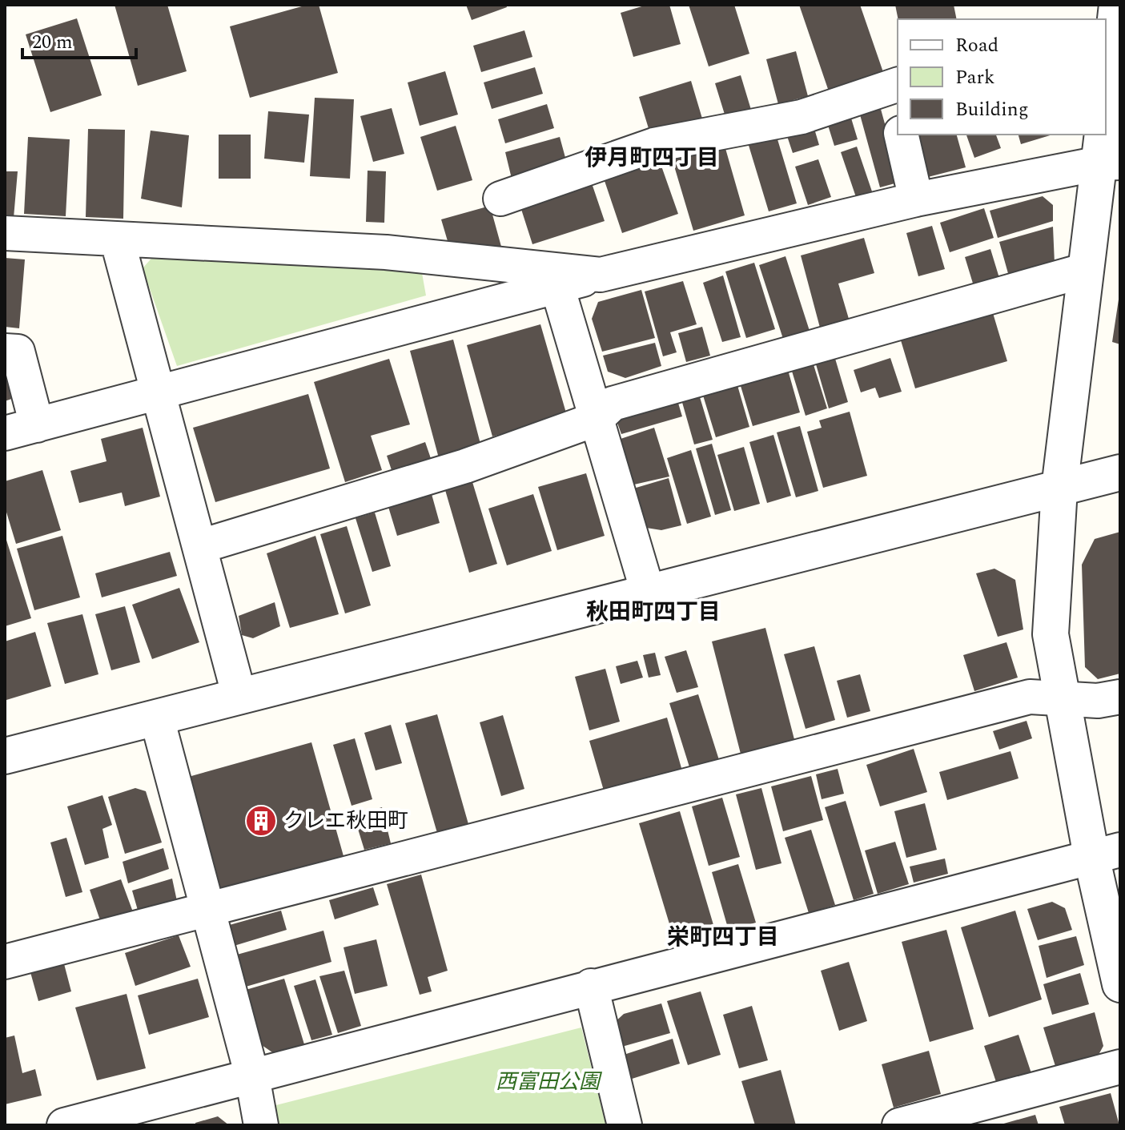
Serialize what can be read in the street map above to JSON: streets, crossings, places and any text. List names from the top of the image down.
{
  "districts": ["伊月町四丁目", "秋田町四丁目", "栄町四丁目"],
  "parks": ["西富田公園"],
  "places": {
    "building": ["クレエ秋田町"]
  },
  "legend": ["Road", "Park", "Building"],
  "scale_bar": "20 m"
}
